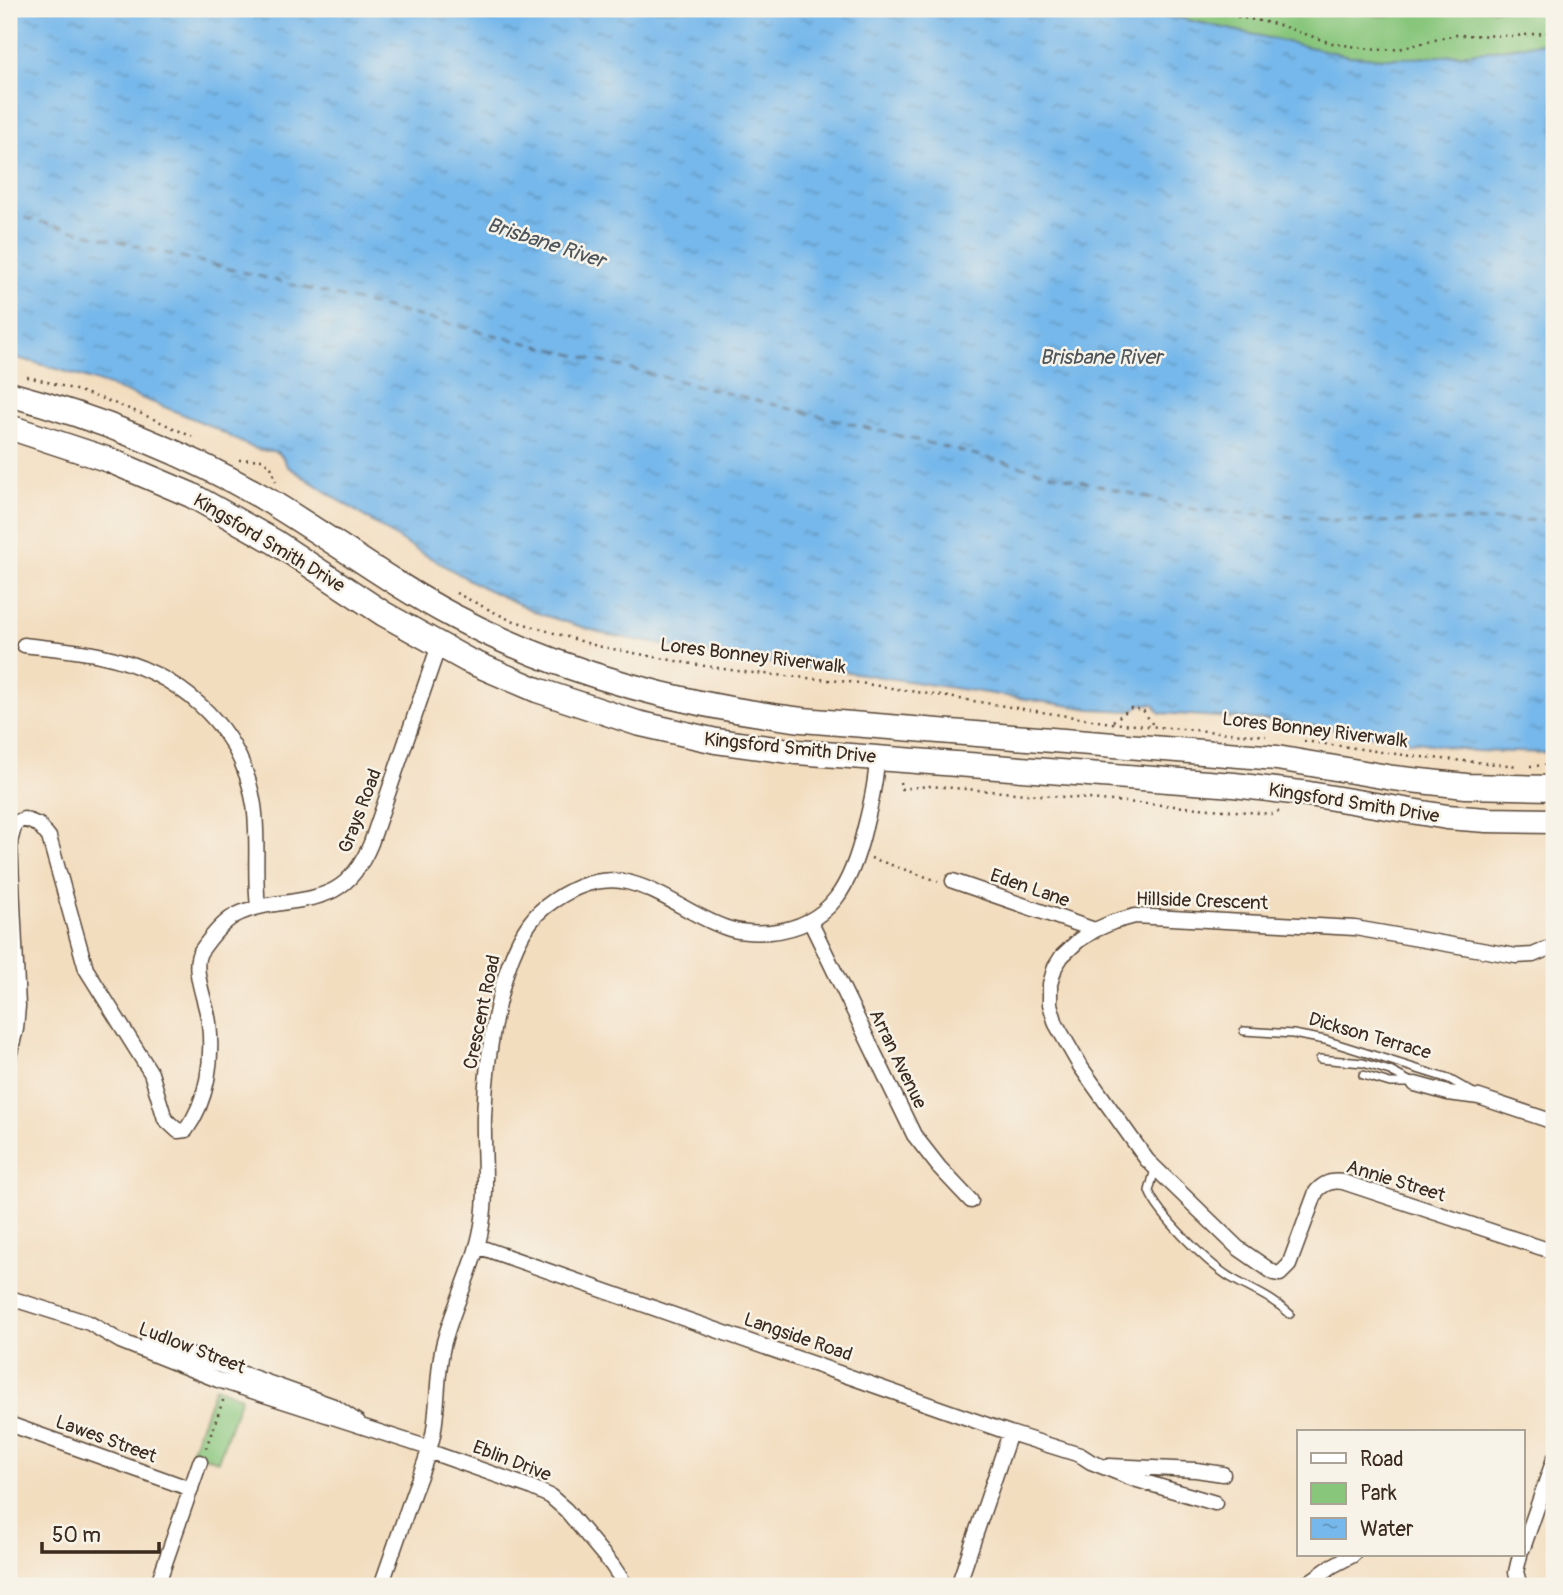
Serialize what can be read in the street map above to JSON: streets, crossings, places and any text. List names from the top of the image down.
{
  "streets": {
    "highway": ["Kingsford Smith Drive"],
    "street": [
      "Grays Road",
      "Eden Lane",
      "Hillside Crescent",
      "Crescent Road",
      "Dickson Terrace",
      "Arran Avenue",
      "Annie Street",
      "Langside Road",
      "Ludlow Street",
      "Lawes Street",
      "Eblin Drive"
    ],
    "path": ["Lores Bonney Riverwalk"]
  },
  "crossings": [
    ["Kingsford Smith Drive", "Grays Road"],
    ["Kingsford Smith Drive", "Crescent Road"],
    ["Eden Lane", "Hillside Crescent"],
    ["Hillside Crescent", "Annie Street"],
    ["Crescent Road", "Arran Avenue"],
    ["Crescent Road", "Langside Road"],
    ["Crescent Road", "Ludlow Street"],
    ["Crescent Road", "Eblin Drive"],
    ["Ludlow Street", "Eblin Drive"]
  ],
  "water": ["Brisbane River"],
  "legend": ["Road", "Park", "Water"],
  "scale_bar": "50 m"
}
